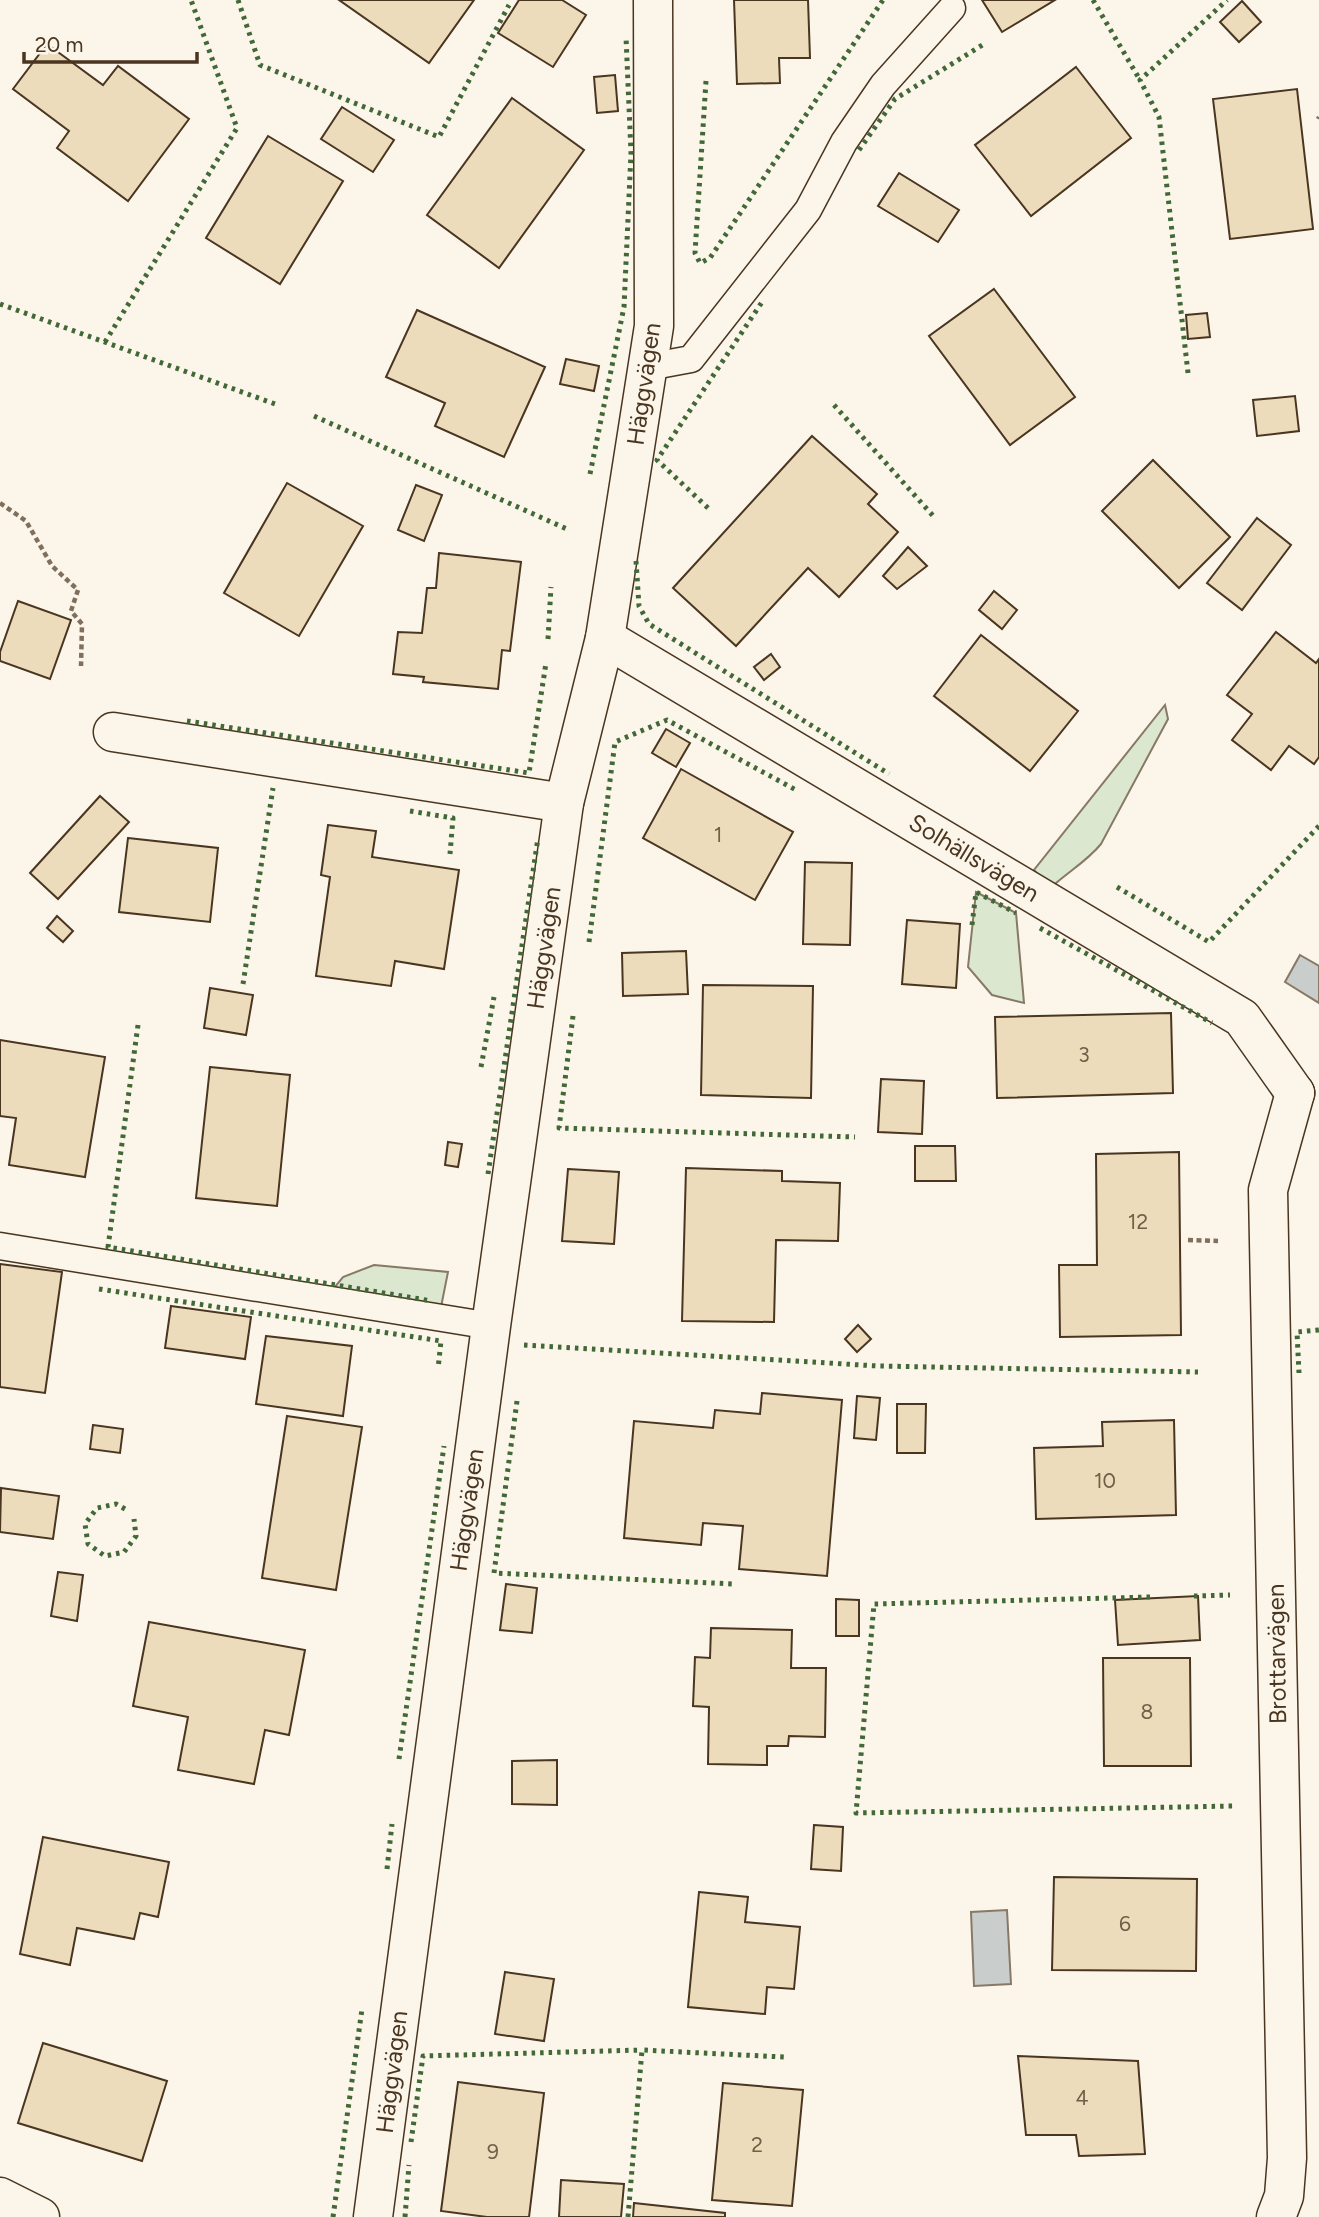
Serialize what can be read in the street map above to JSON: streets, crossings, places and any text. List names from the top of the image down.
{
  "streets": {
    "street": ["Häggvägen", "Solhällsvägen", "Brottarvägen"]
  },
  "crossings": [
    ["Häggvägen", "Solhällsvägen"],
    ["Solhällsvägen", "Brottarvägen"]
  ],
  "house_numbers": [
    "1",
    "3",
    "12",
    "10",
    "8",
    "6",
    "4",
    "2",
    "9"
  ],
  "scale_bar": "20 m"
}
